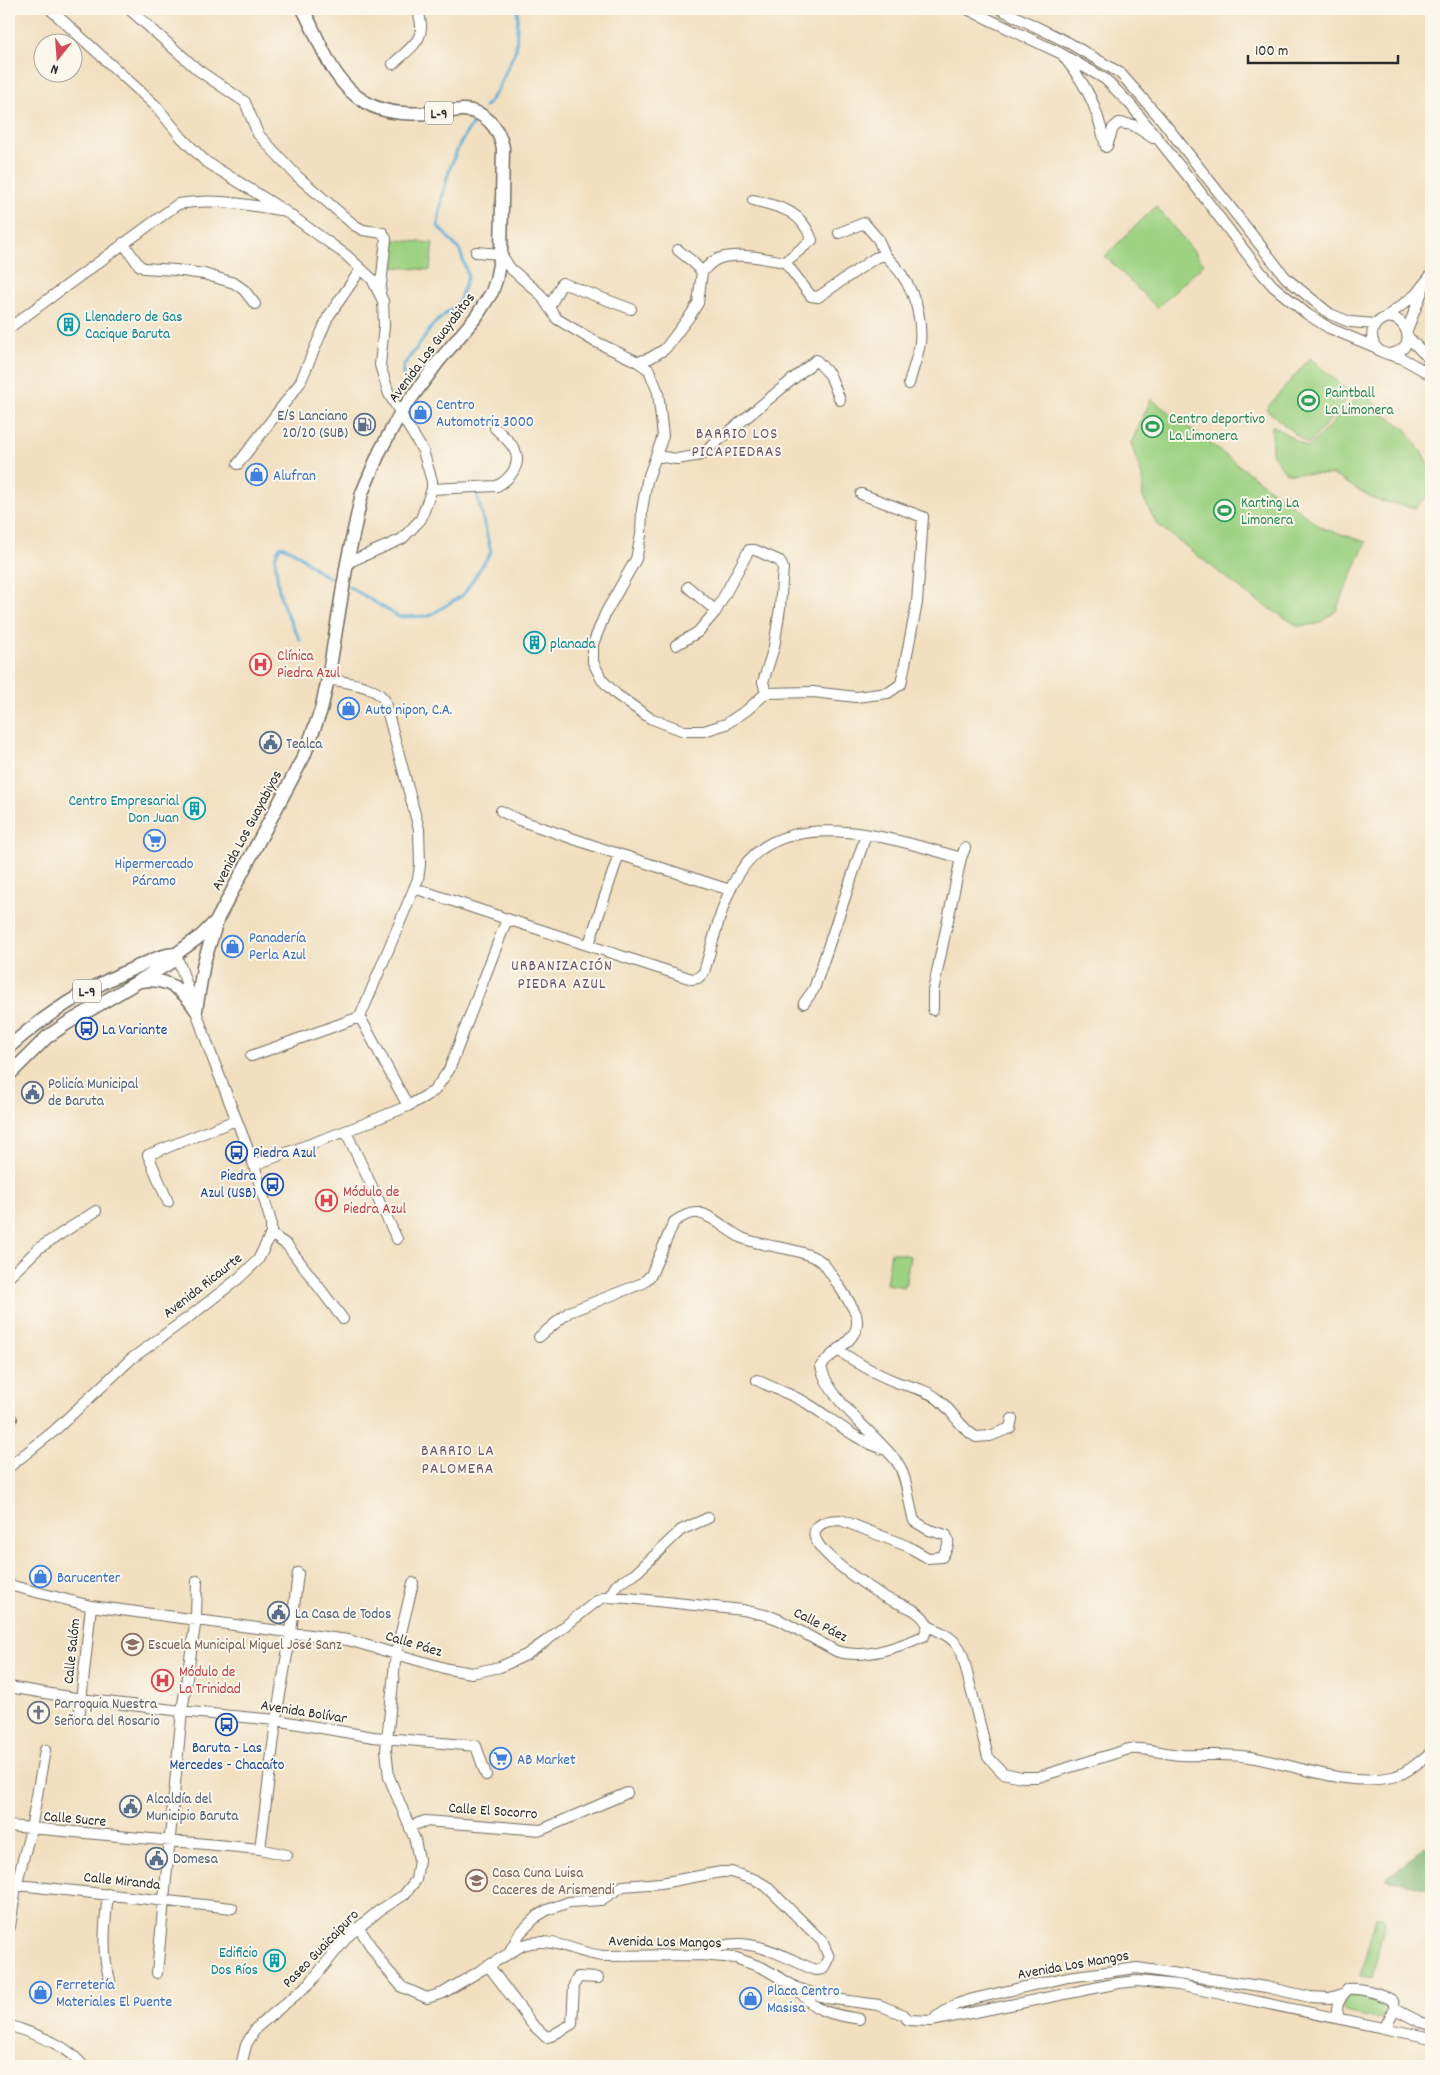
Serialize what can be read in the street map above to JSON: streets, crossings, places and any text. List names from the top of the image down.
{
  "streets": {
    "main road": ["L-9", "Avenida Los Guayabitos", "Avenida Los Guayabiyos"],
    "street": [
      "Avenida Ricaurte",
      "Calle Páez",
      "Calle Salóm",
      "Avenida Bolívar",
      "Calle El Socorro",
      "Calle Sucre",
      "Calle Miranda",
      "Avenida Los Mangos",
      "Paseo Guaicaipuro"
    ]
  },
  "crossings": [
    ["L-9", "Avenida Los Guayabitos"],
    ["L-9", "Avenida Los Guayabiyos"],
    ["Calle Páez", "Calle Salóm"],
    ["Calle Páez", "Paseo Guaicaipuro"],
    ["Calle Salóm", "Avenida Bolívar"],
    ["Avenida Bolívar", "Paseo Guaicaipuro"],
    ["Calle El Socorro", "Paseo Guaicaipuro"],
    ["Avenida Los Mangos", "Paseo Guaicaipuro"]
  ],
  "districts": ["BARRIO LOS PICAPIEDRAS", "URBANIZACIÓN PIEDRA AZUL", "BARRIO LA PALOMERA"],
  "places": {
    "building": [
      "Llenadero de Gas Cacique Baruta",
      "planada",
      "Centro Empresarial Don Juan",
      "Edificio Dos Ríos"
    ],
    "sports": ["Paintball La Limonera", "Centro deportivo La Limonera", "Karting La Limonera"],
    "shop": [
      "Centro Automotriz 3000",
      "Alufran",
      "Auto nipon, C.A.",
      "Panadería Perla Azul",
      "Barucenter",
      "Ferretería Materiales El Puente",
      "Placa Centro Masisa"
    ],
    "fuel station": ["E/S Lanciano 20/20 (SUB)"],
    "hospital": ["Clínica Piedra Azul", "Módulo de Piedra Azul", "Módulo de La Trinidad"],
    "public building": [
      "Tealca",
      "Policía Municipal de Baruta",
      "La Casa de Todos",
      "Alcaldía del Municipio Baruta",
      "Domesa"
    ],
    "supermarket": ["Hipermercado Páramo", "AB Market"],
    "bus stop": [
      "La Variante",
      "Piedra Azul",
      "Piedra Azul (USB)",
      "Baruta - Las Mercedes - Chacaíto"
    ],
    "school or university": ["Escuela Municipal Miguel José Sanz", "Casa Cuna Luisa Caceres de Arismendi"],
    "church": ["Parroquia Nuestra Señora del Rosario"]
  },
  "scale_bar": "100 m",
  "north": "bottom"
}
